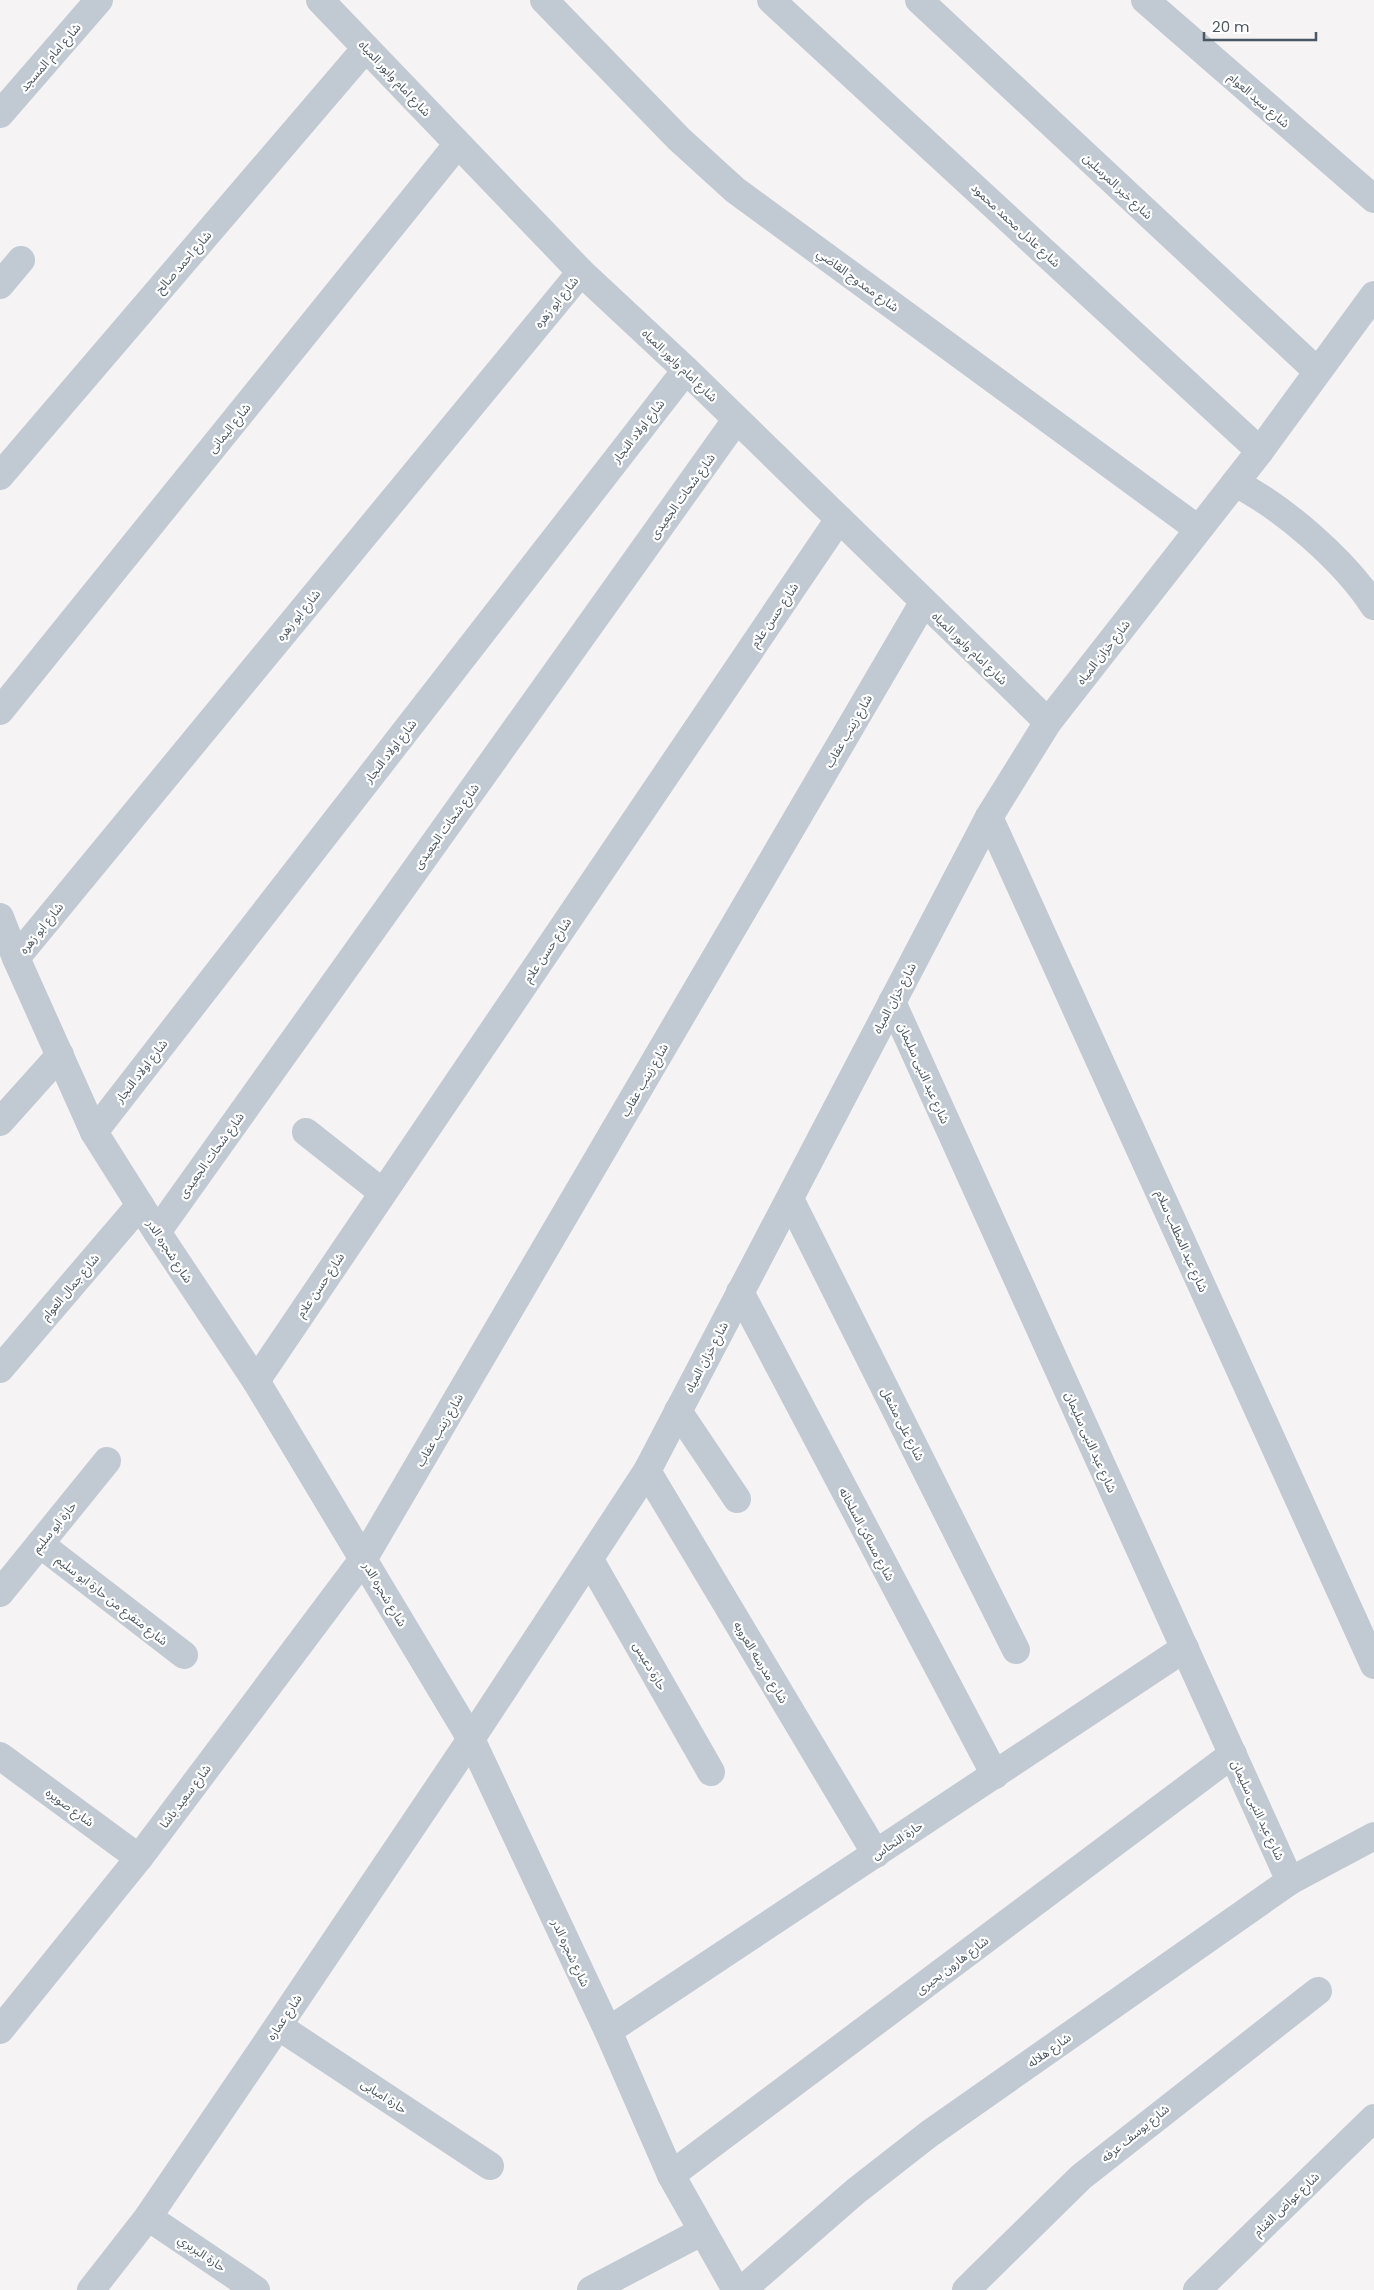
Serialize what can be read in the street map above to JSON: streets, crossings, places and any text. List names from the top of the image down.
{
  "streets": {
    "street": [
      "شارع امام المسجد",
      "شارع امام وابور المياه",
      "شارع سيد العوام",
      "شارع خير المرسلين",
      "شارع عادل محمد محمود",
      "شارع احمد صالح",
      "شارع ممدوح القاضي",
      "شارع ابو زهره",
      "شارع اليمانى",
      "شارع اولاد النجار",
      "شارع شحات الجعيدى",
      "شارع حسن علام",
      "شارع خزان المياه",
      "شارع زينب عقاب",
      "شارع عبد النبى سليمان",
      "شارع عبد المطلب سلام",
      "شارع شجره الدر",
      "شارع جمال العوام",
      "شارع على مشعل",
      "حارة ابو سليم",
      "شارع مساكن السلخانه",
      "شارع متفرع من حارة ابو سليم",
      "شارع مدرسه العروبه",
      "حارة دعبس",
      "شارع سعيد باشا",
      "شارع صويره",
      "حارة النحاس",
      "شارع هارون بحيرى",
      "شارع عماره",
      "شارع هلاله",
      "حارة امبابى",
      "شارع يوسف عرفه",
      "شارع عواض الغنام",
      "حارة البربري"
    ]
  },
  "crossings": [
    ["شارع امام وابور المياه", "شارع احمد صالح"],
    ["شارع امام وابور المياه", "شارع ابو زهره"],
    ["شارع امام وابور المياه", "شارع اليمانى"],
    ["شارع امام وابور المياه", "شارع اولاد النجار"],
    ["شارع امام وابور المياه", "شارع شحات الجعيدى"],
    ["شارع امام وابور المياه", "شارع حسن علام"],
    ["شارع امام وابور المياه", "شارع خزان المياه"],
    ["شارع امام وابور المياه", "شارع زينب عقاب"],
    ["شارع خير المرسلين", "شارع خزان المياه"],
    ["شارع عادل محمد محمود", "شارع خزان المياه"],
    ["شارع ممدوح القاضي", "شارع خزان المياه"],
    ["شارع ابو زهره", "شارع شجره الدر"],
    ["شارع اولاد النجار", "شارع شجره الدر"],
    ["شارع شحات الجعيدى", "شارع شجره الدر"],
    ["شارع حسن علام", "شارع شجره الدر"],
    ["شارع خزان المياه", "شارع عبد النبى سليمان"],
    ["شارع خزان المياه", "شارع عبد المطلب سلام"],
    ["شارع خزان المياه", "شارع شجره الدر"],
    ["شارع خزان المياه", "شارع على مشعل"],
    ["شارع خزان المياه", "شارع مساكن السلخانه"],
    ["شارع خزان المياه", "شارع مدرسه العروبه"],
    ["شارع خزان المياه", "حارة دعبس"],
    ["شارع خزان المياه", "شارع عماره"],
    ["شارع زينب عقاب", "شارع شجره الدر"],
    ["شارع زينب عقاب", "شارع سعيد باشا"],
    ["شارع عبد النبى سليمان", "حارة النحاس"],
    ["شارع عبد النبى سليمان", "شارع هارون بحيرى"],
    ["شارع عبد النبى سليمان", "شارع هلاله"],
    ["شارع شجره الدر", "شارع جمال العوام"],
    ["شارع شجره الدر", "شارع سعيد باشا"],
    ["شارع شجره الدر", "حارة النحاس"],
    ["شارع شجره الدر", "شارع هارون بحيرى"],
    ["شارع شجره الدر", "شارع عماره"],
    ["حارة ابو سليم", "شارع متفرع من حارة ابو سليم"],
    ["شارع مساكن السلخانه", "حارة النحاس"],
    ["شارع مدرسه العروبه", "حارة النحاس"],
    ["شارع سعيد باشا", "شارع صويره"],
    ["شارع عماره", "حارة امبابى"],
    ["شارع عماره", "حارة البربري"]
  ],
  "scale_bar": "20 m"
}
